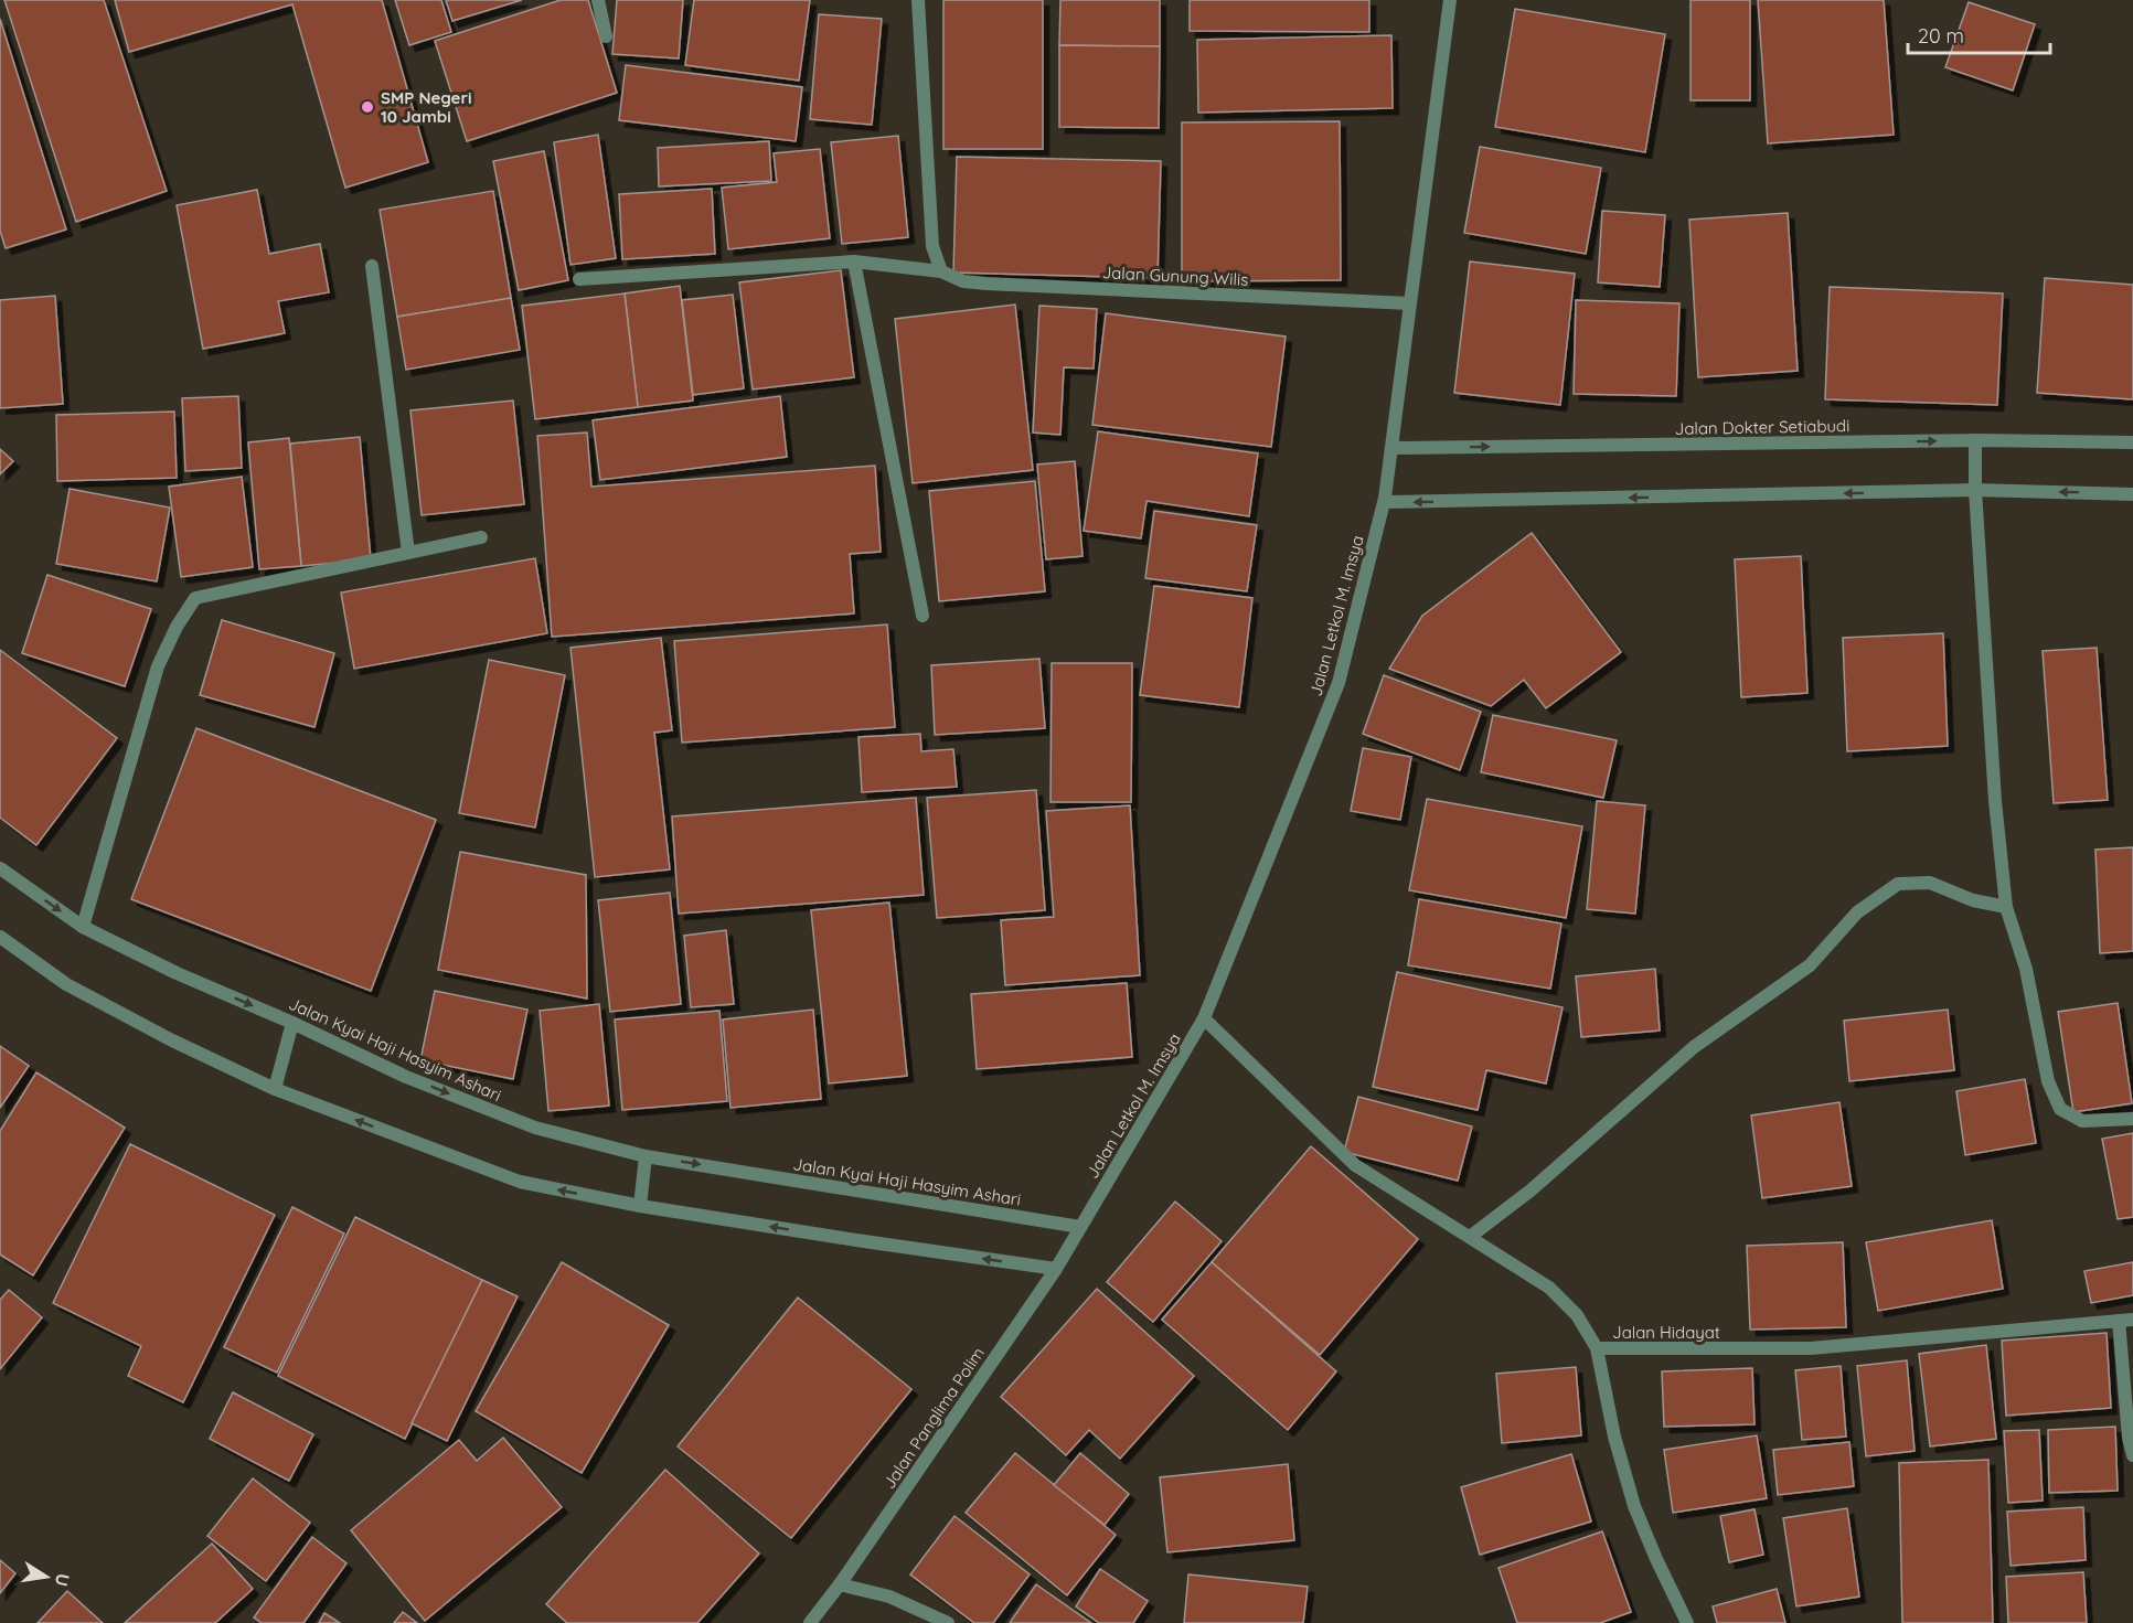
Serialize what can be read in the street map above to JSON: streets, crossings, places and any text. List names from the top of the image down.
{
  "streets": {
    "street": [
      "Jalan Gunung Wilis",
      "Jalan Dokter Setiabudi",
      "Jalan Letkol M. Imsya",
      "Jalan Kyai Haji Hasyim Ashari",
      "Jalan Hidayat",
      "Jalan Panglima Polim"
    ]
  },
  "crossings": [
    ["Jalan Gunung Wilis", "Jalan Letkol M. Imsya"],
    ["Jalan Dokter Setiabudi", "Jalan Letkol M. Imsya"],
    ["Jalan Letkol M. Imsya", "Jalan Kyai Haji Hasyim Ashari"],
    ["Jalan Letkol M. Imsya", "Jalan Hidayat"],
    ["Jalan Letkol M. Imsya", "Jalan Panglima Polim"],
    ["Jalan Kyai Haji Hasyim Ashari", "Jalan Panglima Polim"]
  ],
  "places": ["SMP Negeri 10 Jambi"],
  "scale_bar": "20 m",
  "north": "right"
}
